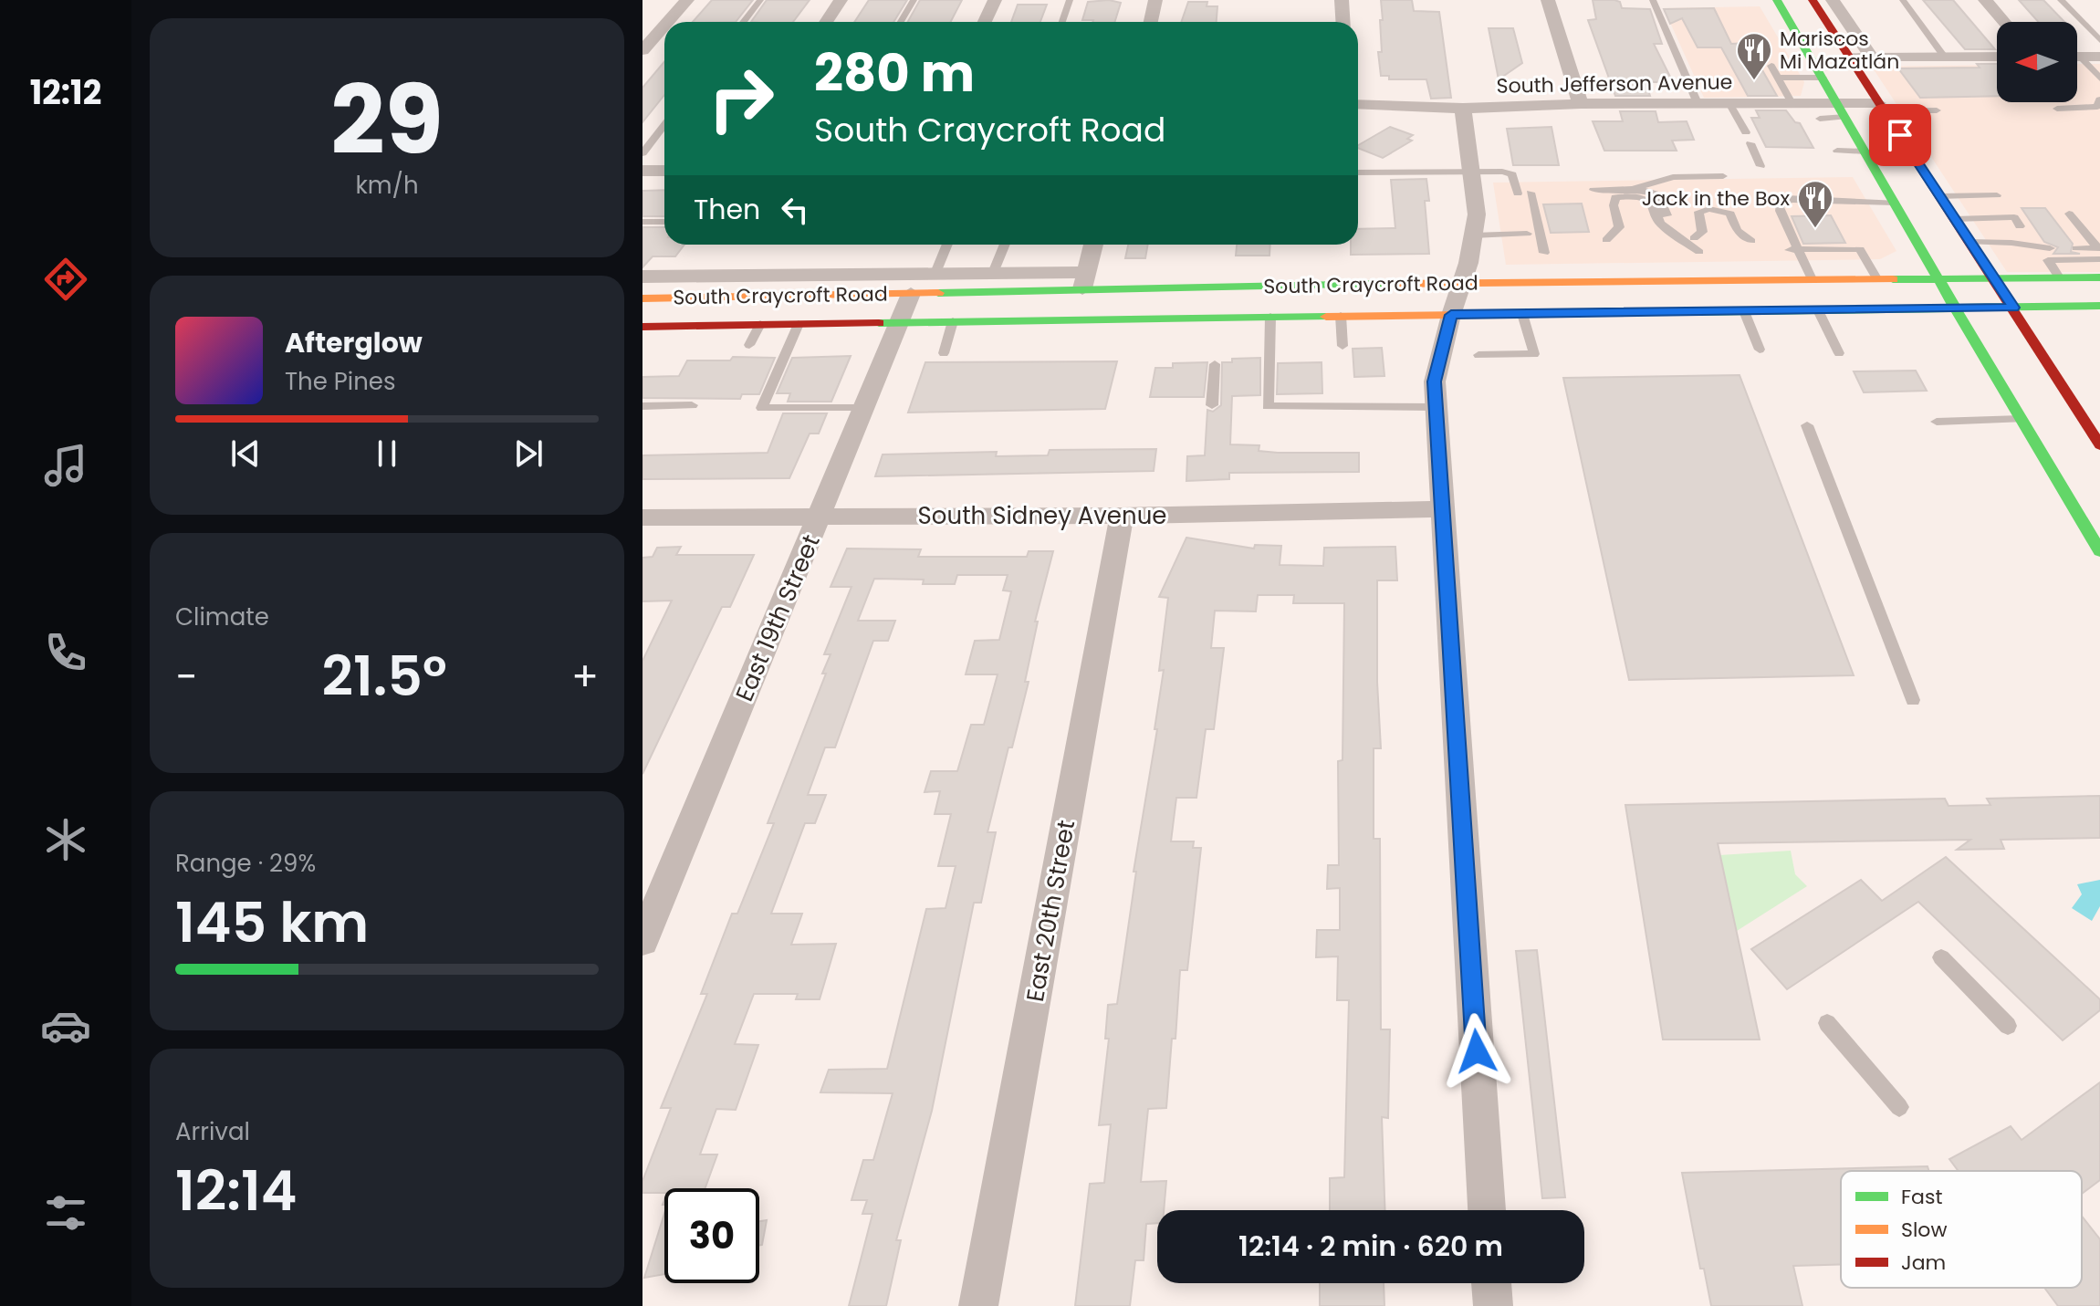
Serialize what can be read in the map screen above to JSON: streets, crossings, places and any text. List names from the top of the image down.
{
  "streets": {
    "main road": ["South Craycroft Road"],
    "street": [
      "South Jefferson Avenue",
      "South Sidney Avenue",
      "East 19th Street",
      "East 20th Street"
    ]
  },
  "crossings": [
    ["South Craycroft Road", "East 19th Street"],
    ["South Sidney Avenue", "East 19th Street"],
    ["South Sidney Avenue", "East 20th Street"]
  ],
  "places": {
    "restaurant": ["Mariscos Mi Mazatlán", "Jack in the Box"]
  },
  "legend": ["Fast", "Slow", "Jam"],
  "north": "left",
  "page": {
    "tabs": "12:12",
    "tile": [
      ["29", "km/h"],
      "Climate",
      ["Range · 29%", "145 km"],
      ["Arrival", "12:14"]
    ],
    "turn": ["280 m", "South Craycroft Road"],
    "then": "Then",
    "song": ["Afterglow", "The Pines"],
    "heat": ["−", "21.5°", "+"],
    "limit": "30",
    "trip": "12:14 · 2 min · 620 m"
  }
}
